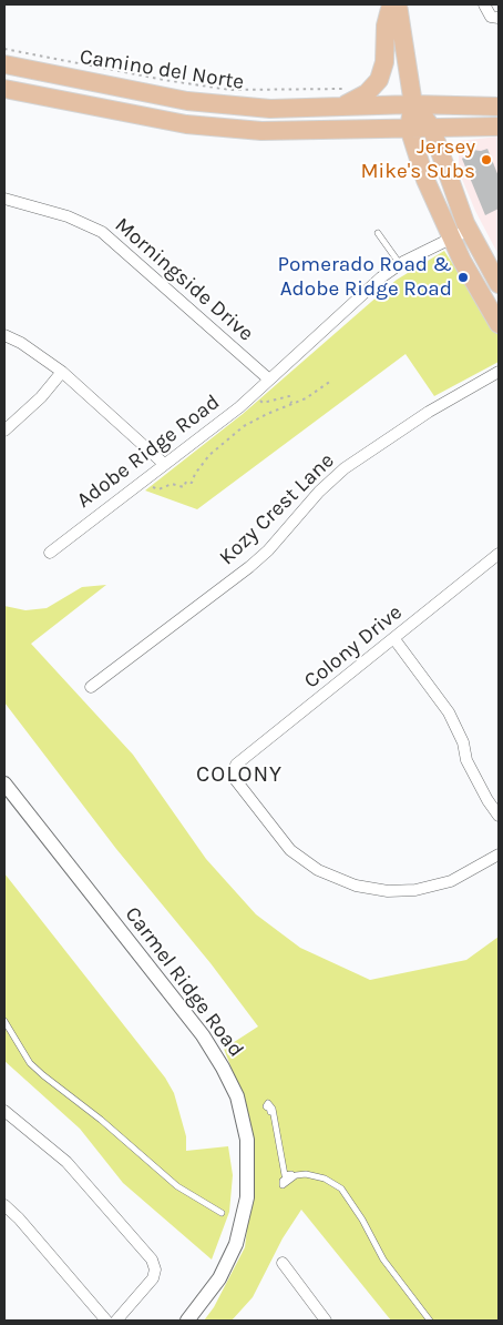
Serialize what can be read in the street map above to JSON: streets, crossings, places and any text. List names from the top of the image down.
{
  "streets": {
    "main road": ["Camino del Norte"],
    "street": [
      "Morningside Drive",
      "Adobe Ridge Road",
      "Kozy Crest Lane",
      "Colony Drive",
      "Carmel Ridge Road"
    ]
  },
  "crossings": [
    ["Morningside Drive", "Adobe Ridge Road"]
  ],
  "districts": ["COLONY"],
  "places": ["Jersey Mike's Subs", "Pomerado Road & Adobe Ridge Road"]
}
